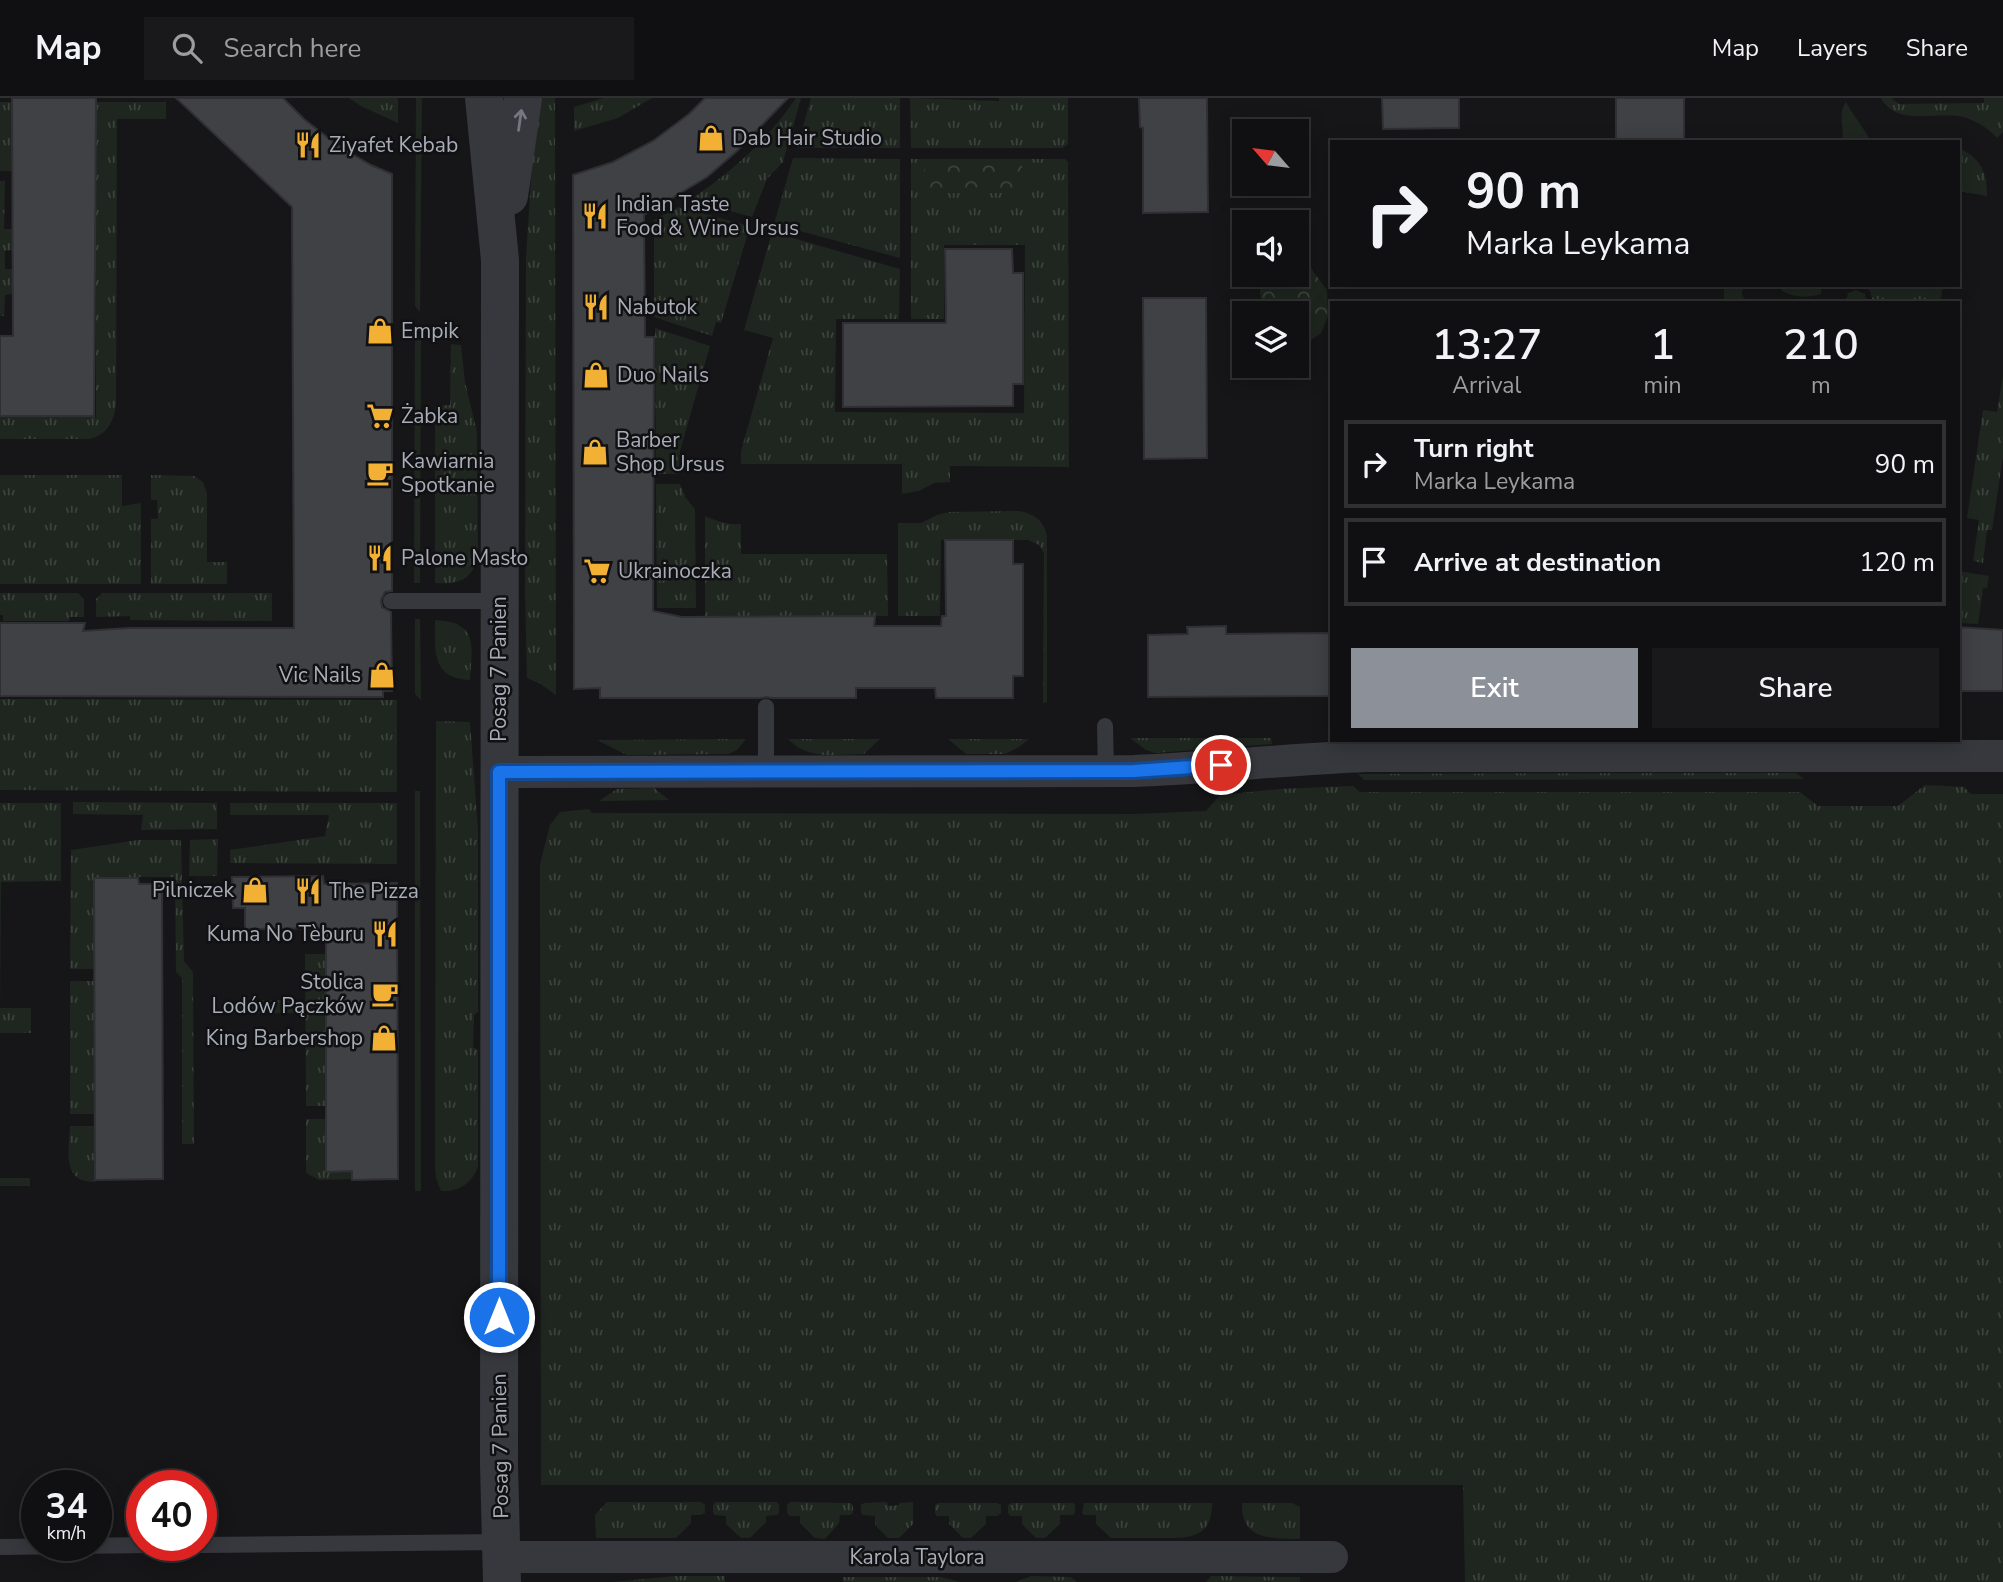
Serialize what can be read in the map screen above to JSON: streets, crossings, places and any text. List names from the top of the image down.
{
  "streets": {
    "street": ["Posag 7 Panien", "Karola Taylora"]
  },
  "crossings": [
    ["Posag 7 Panien", "Karola Taylora"]
  ],
  "places": {
    "shop": [
      "Dab Hair Studio",
      "Empik",
      "Duo Nails",
      "Barber Shop Ursus",
      "Vic Nails",
      "Pilniczek",
      "King Barbershop"
    ],
    "restaurant": [
      "Ziyafet Kebab",
      "Indian Taste Food & Wine Ursus",
      "Nabutok",
      "Palone Masło",
      "The Pizza",
      "Kuma No Tèburu"
    ],
    "supermarket": ["Żabka", "Ukrainoczka"],
    "cafe": ["Kawiarnia Spotkanie", "Stolica Lodów Pączków"]
  },
  "north": "top left",
  "page": {
    "header": "Map",
    "search": "Search here",
    "nav": ["Map", "Layers", "Share"],
    "turn": ["90 m", "Marka Leykama"],
    "eta": [
      "13:27",
      "Arrival",
      "1",
      "min",
      "210",
      "m"
    ],
    "list": [
      {
        "name": "Turn right",
        "note": "Marka Leykama",
        "value": "90 m"
      },
      {
        "name": "Arrive at destination",
        "value": "120 m"
      }
    ],
    "buttons": ["Exit", "Share"],
    "speed": "34 km/h",
    "limit": "40"
  }
}
